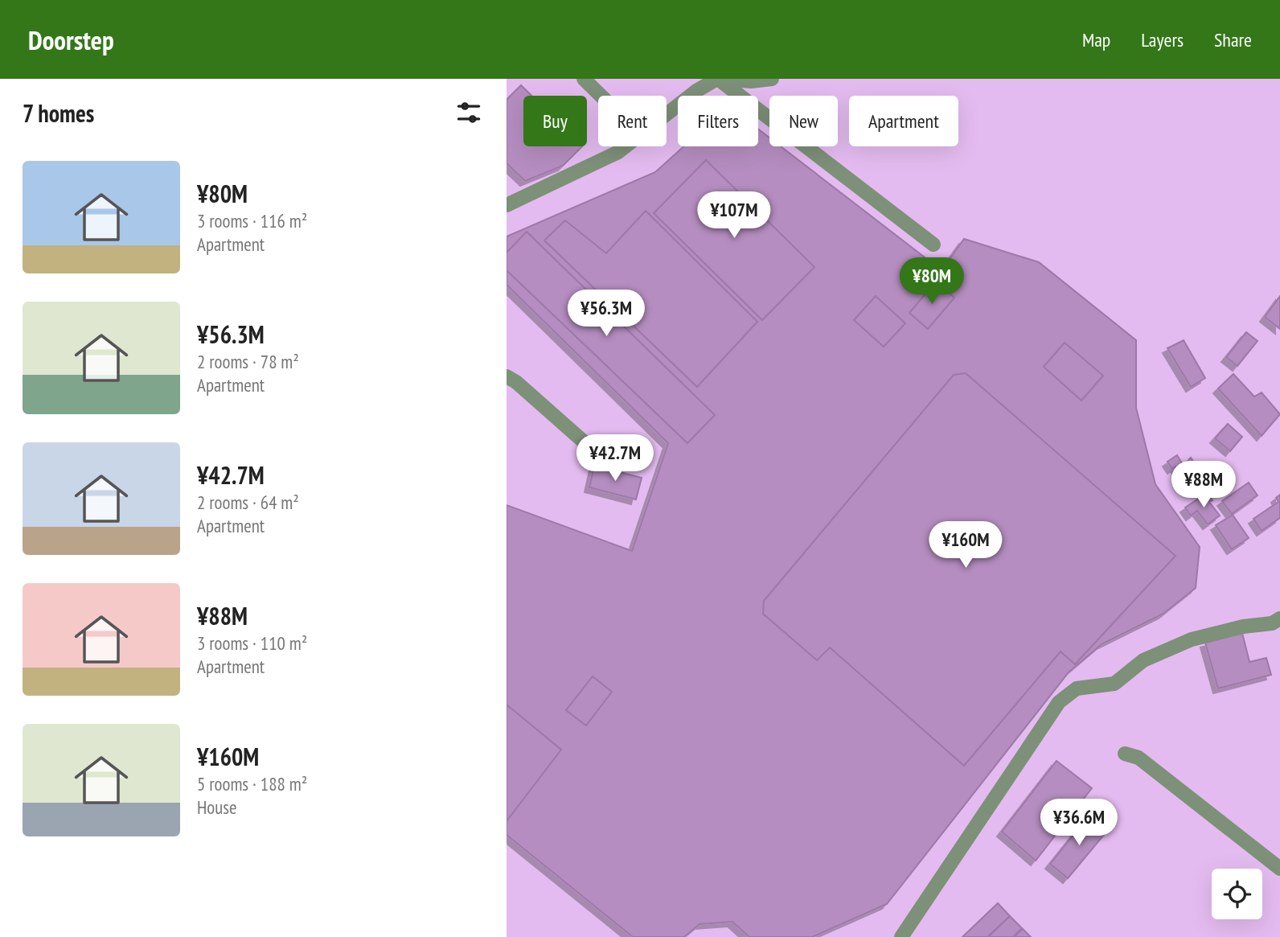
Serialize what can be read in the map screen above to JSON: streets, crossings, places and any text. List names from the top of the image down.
{
  "page": {
    "header": "Doorstep",
    "nav": ["Map", "Layers", "Share"],
    "heading": "7 homes",
    "chip": [
      "Buy",
      "Rent",
      "Filters",
      "New",
      "Apartment"
    ],
    "list": [
      {
        "name": "¥80M",
        "note": "3 rooms · 116 m² · Apartment"
      },
      {
        "name": "¥56.3M",
        "note": "2 rooms · 78 m² · Apartment"
      },
      {
        "name": "¥42.7M",
        "note": "2 rooms · 64 m² · Apartment"
      },
      {
        "name": "¥88M",
        "note": "3 rooms · 110 m² · Apartment"
      },
      {
        "name": "¥160M",
        "note": "5 rooms · 188 m² · House"
      }
    ],
    "price": [
      "¥107M",
      "¥80M",
      "¥56.3M",
      "¥42.7M",
      "¥88M",
      "¥160M",
      "¥36.6M"
    ]
  }
}
